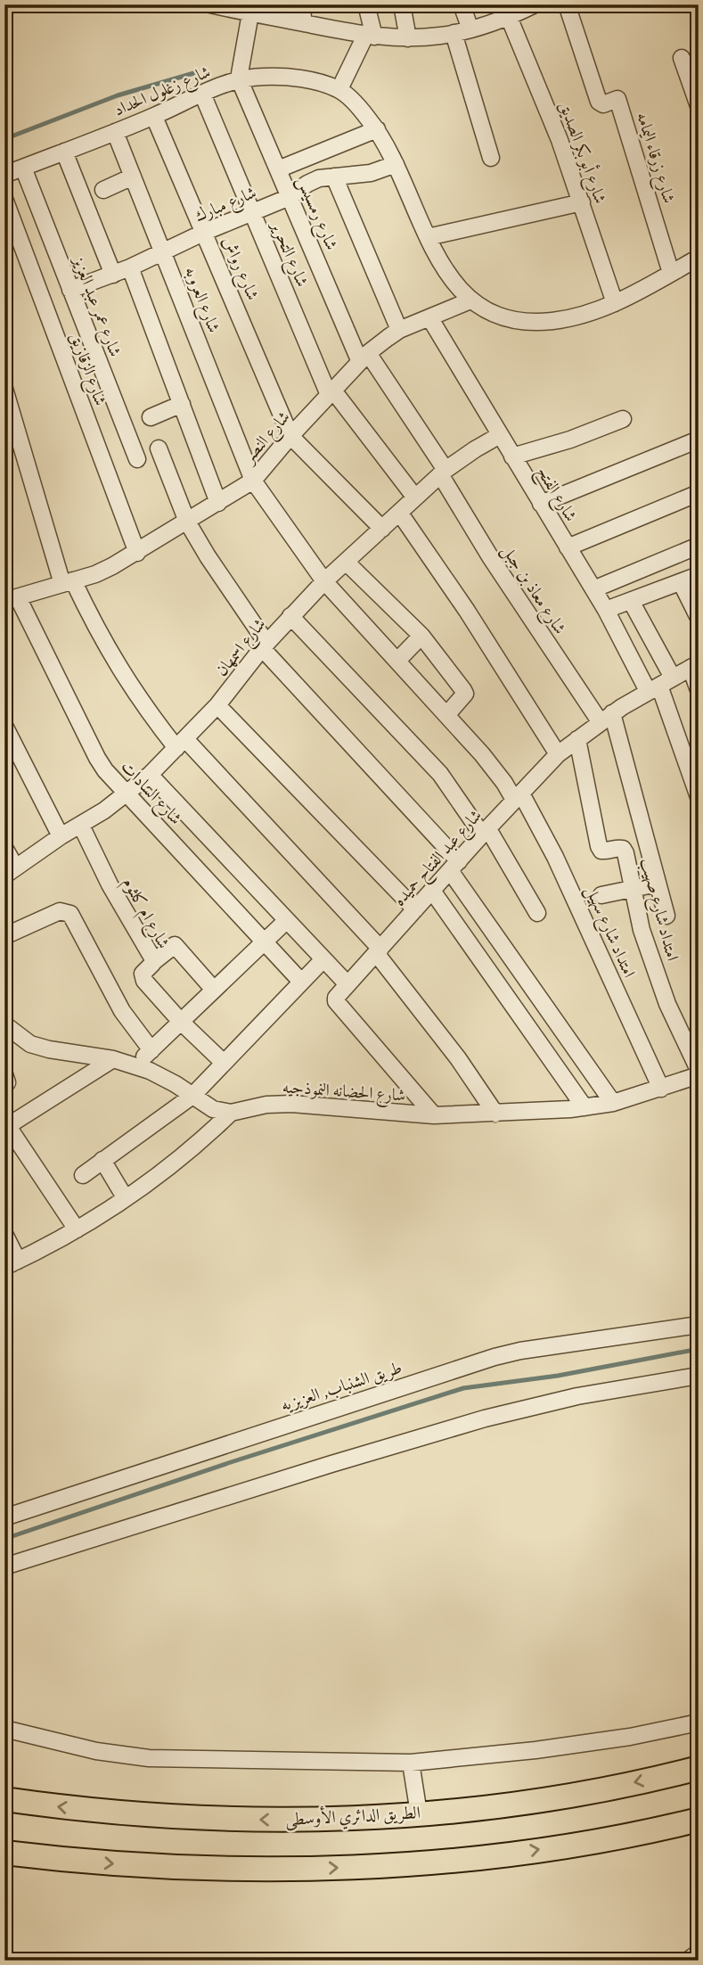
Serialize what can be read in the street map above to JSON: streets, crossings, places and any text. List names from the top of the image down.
{
  "streets": {
    "highway": ["الطريق الدائري الأوسطى"],
    "street": [
      "شارع زغلول الحداد",
      "شارع أبو بكر الصديق",
      "شارع زرقاء اليمامه",
      "شارع مبارك",
      "شارع رمسيس",
      "شارع التحرير",
      "شارع رواش",
      "شارع العروبه",
      "شارع عمر عبد العزيز",
      "شارع الزقازيق",
      "شارع النصر",
      "شارع الفتح",
      "شارع معاذ بن جبل",
      "شارع اسمهان",
      "شارع السادات",
      "شارع عبد الفتاح حميده",
      "امتداد شارع صهيب",
      "شارع ام كلثوم",
      "امتداد شارع سهيل",
      "شارع الحضانه النموذجيه",
      "طريق الشنباب, العزيزيه"
    ]
  },
  "crossings": [
    ["شارع زغلول الحداد", "شارع رمسيس"],
    ["شارع زغلول الحداد", "شارع التحرير"],
    ["شارع زغلول الحداد", "شارع رواش"],
    ["شارع زغلول الحداد", "شارع العروبه"],
    ["شارع زغلول الحداد", "شارع عمر عبد العزيز"],
    ["شارع مبارك", "شارع رمسيس"],
    ["شارع مبارك", "شارع التحرير"],
    ["شارع مبارك", "شارع رواش"],
    ["شارع مبارك", "شارع العروبه"],
    ["شارع مبارك", "شارع عمر عبد العزيز"],
    ["شارع رمسيس", "شارع النصر"],
    ["شارع رمسيس", "شارع معاذ بن جبل"],
    ["شارع رمسيس", "شارع اسمهان"],
    ["شارع التحرير", "شارع النصر"],
    ["شارع التحرير", "شارع اسمهان"],
    ["شارع رواش", "شارع النصر"],
    ["شارع العروبه", "شارع النصر"],
    ["شارع العروبه", "شارع اسمهان"],
    ["شارع العروبه", "امتداد شارع سهيل"],
    ["شارع الزقازيق", "شارع النصر"],
    ["شارع النصر", "شارع الفتح"],
    ["شارع النصر", "شارع السادات"],
    ["شارع الفتح", "شارع اسمهان"],
    ["شارع الفتح", "شارع عبد الفتاح حميده"],
    ["شارع معاذ بن جبل", "شارع اسمهان"],
    ["شارع معاذ بن جبل", "شارع عبد الفتاح حميده"],
    ["شارع اسمهان", "شارع السادات"],
    ["شارع اسمهان", "شارع ام كلثوم"],
    ["شارع عبد الفتاح حميده", "امتداد شارع صهيب"],
    ["شارع عبد الفتاح حميده", "امتداد شارع سهيل"],
    ["شارع عبد الفتاح حميده", "شارع الحضانه النموذجيه"],
    ["امتداد شارع سهيل", "شارع الحضانه النموذجيه"]
  ]
}
